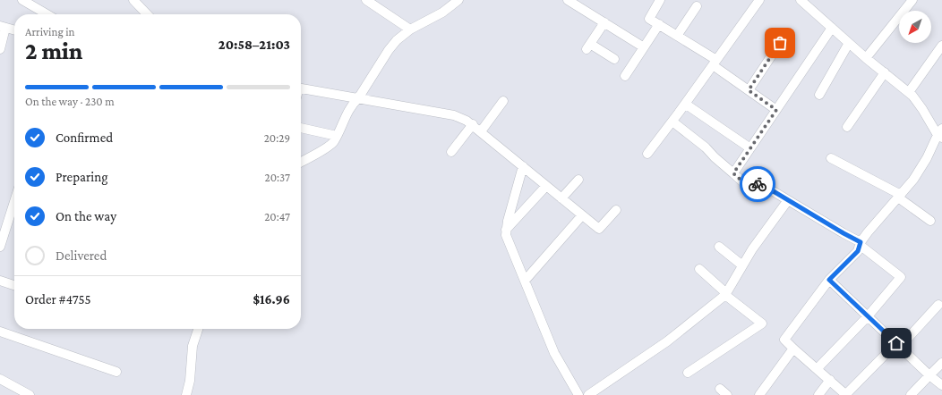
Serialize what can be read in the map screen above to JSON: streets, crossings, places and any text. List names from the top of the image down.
{
  "north": "bottom left",
  "page": {
    "heading": ["2 min", "Arriving in", "20:58–21:03"],
    "panel": ["Order #4755", "$16.96"],
    "bar": "On the way · 230 m",
    "list": [
      ["Confirmed", "20:29"],
      ["Preparing", "20:37"],
      ["On the way", "20:47"],
      "Delivered"
    ]
  }
}
